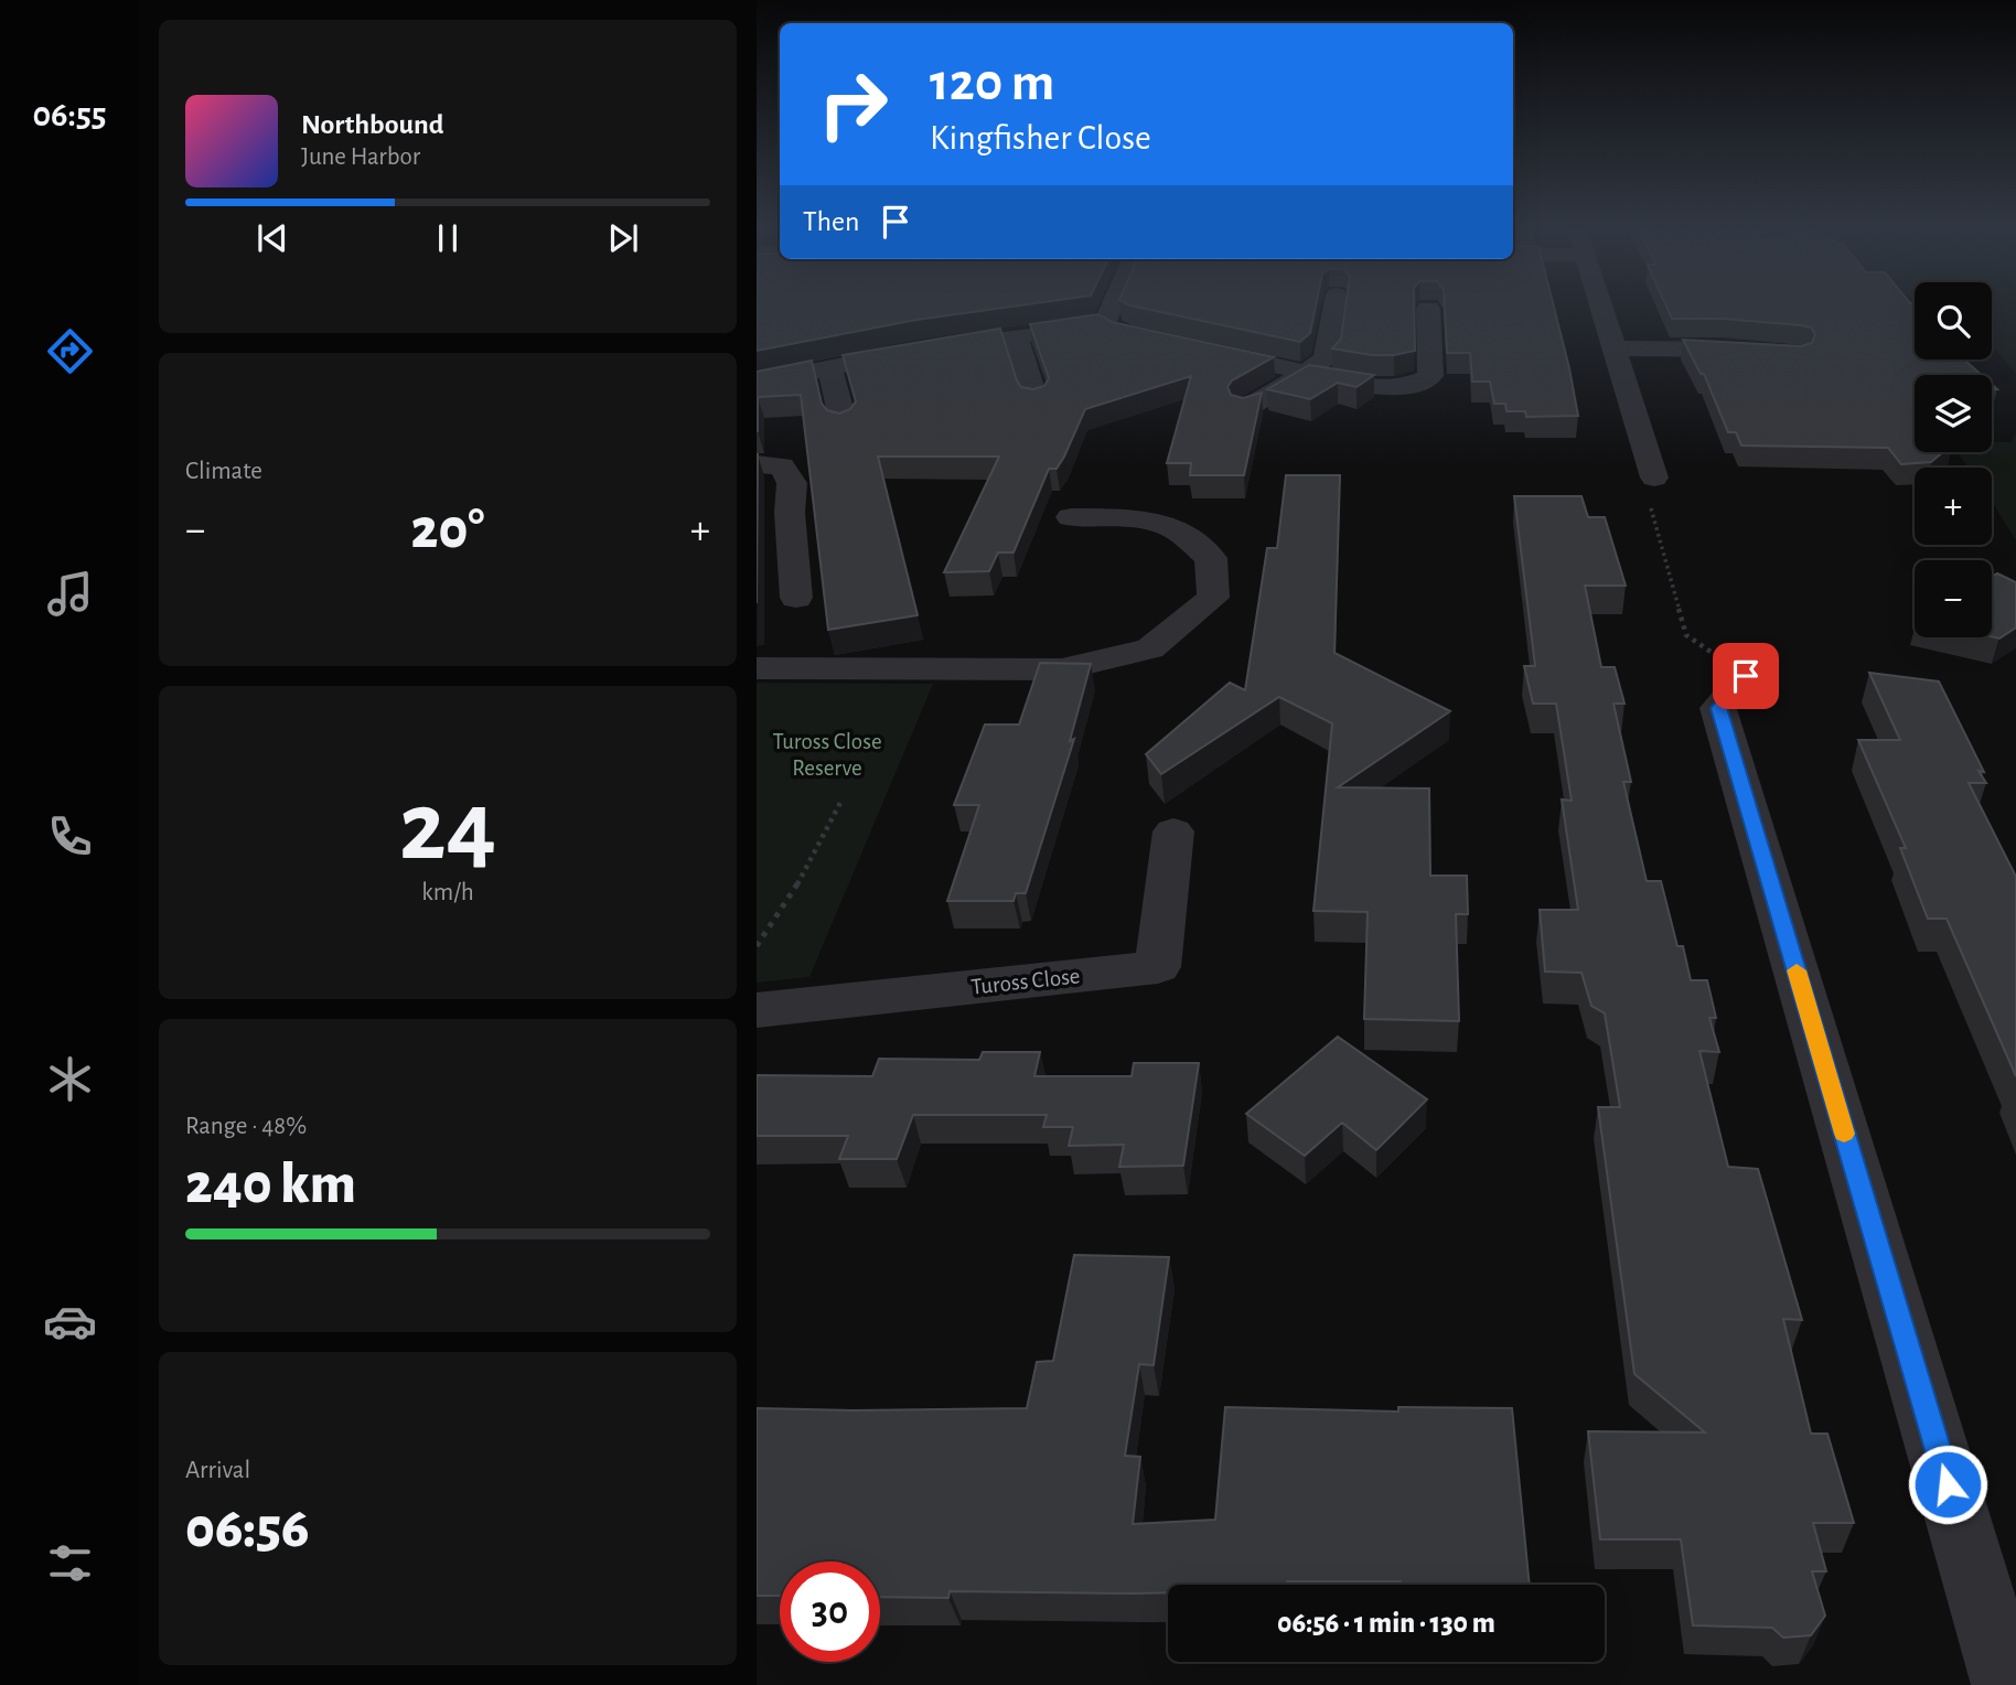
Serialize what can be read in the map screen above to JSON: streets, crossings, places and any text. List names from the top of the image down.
{
  "streets": {
    "street": ["Tuross Close"]
  },
  "parks": ["Tuross Close Reserve"],
  "page": {
    "tabs": "06:55",
    "turn": ["120 m", "Kingfisher Close"],
    "song": ["Northbound", "June Harbor"],
    "then": "Then",
    "map_buttons": ["+", "−"],
    "tile": [
      "Climate",
      ["24", "km/h"],
      ["Range · 48%", "240 km"],
      ["Arrival", "06:56"]
    ],
    "heat": ["−", "20°", "+"],
    "limit": "30",
    "trip": "06:56 · 1 min · 130 m"
  }
}
